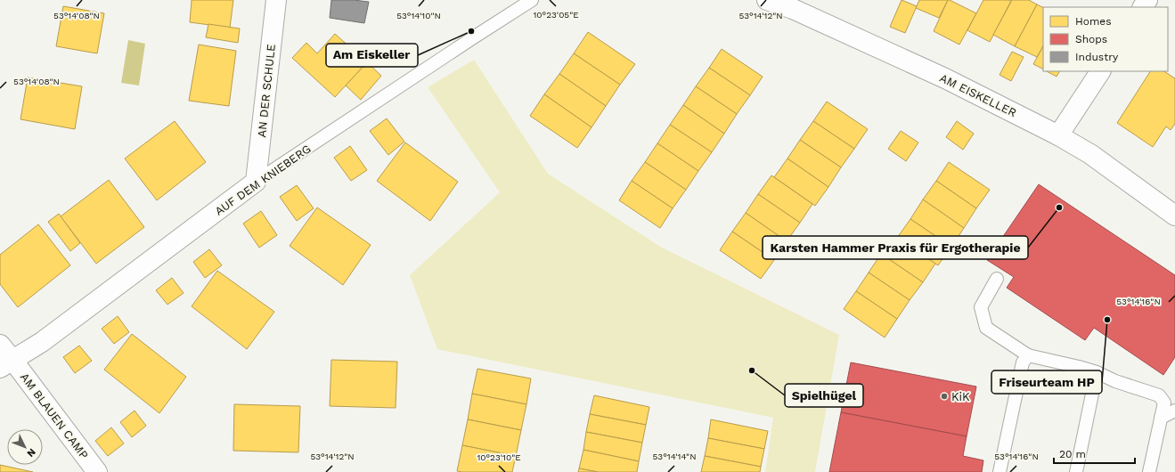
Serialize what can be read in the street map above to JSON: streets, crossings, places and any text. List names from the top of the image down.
{
  "streets": {
    "street": [
      "AN DER SCHULE",
      "AM EISKELLER",
      "AUF DEM KNIEBERG",
      "AM BLAUEN CAMP"
    ]
  },
  "crossings": [
    ["AN DER SCHULE", "AUF DEM KNIEBERG"],
    ["AUF DEM KNIEBERG", "AM BLAUEN CAMP"]
  ],
  "places": [
    "Am Eiskeller",
    "Karsten Hammer Praxis für Ergotherapie",
    "Friseurteam HP",
    "Spielhügel",
    "KiK"
  ],
  "legend": ["Homes", "Shops", "Industry"],
  "scale_bar": "20 m",
  "north": "bottom right",
  "coordinates": [
    "10°23'05\"E",
    "53°14'08\"N",
    "53°14'10\"N",
    "53°14'12\"N",
    "53°14'16\"N",
    "53°14'14\"N",
    "10°23'10\"E"
  ]
}
